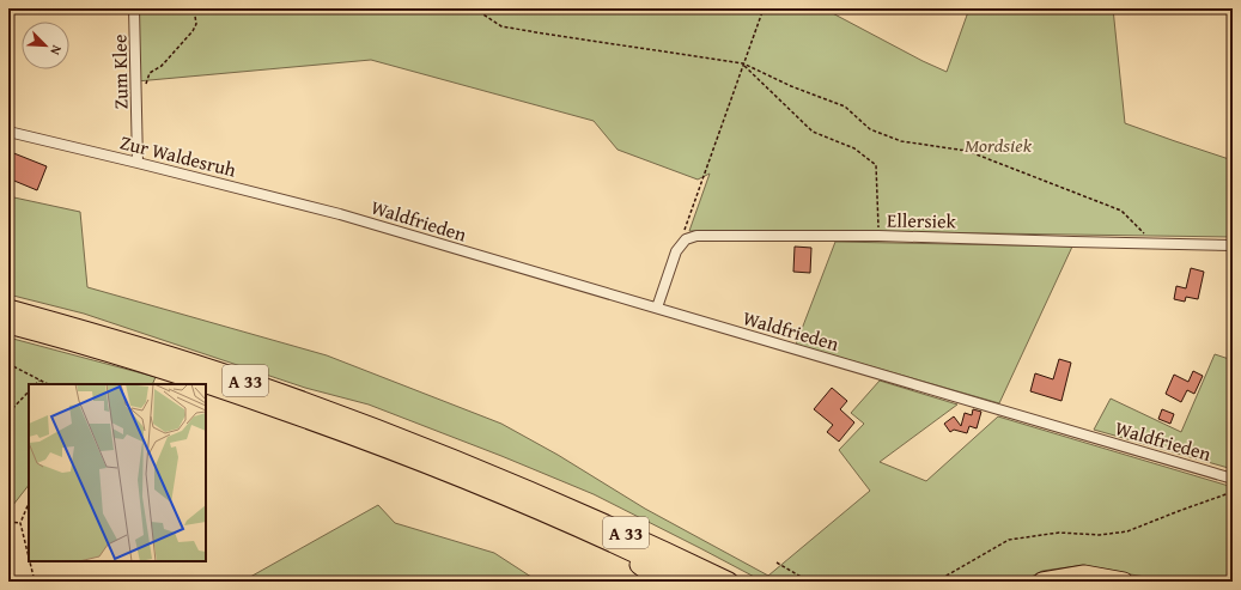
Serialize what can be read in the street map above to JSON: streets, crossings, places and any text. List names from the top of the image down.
{
  "streets": {
    "highway": ["A 33"],
    "street": [
      "Zum Klee",
      "Zur Waldesruh",
      "Waldfrieden",
      "Ellersiek"
    ]
  },
  "crossings": [
    ["Zum Klee", "Zur Waldesruh"],
    ["Zur Waldesruh", "Waldfrieden"]
  ],
  "parks": ["Mordsiek"],
  "north": "bottom right"
}
